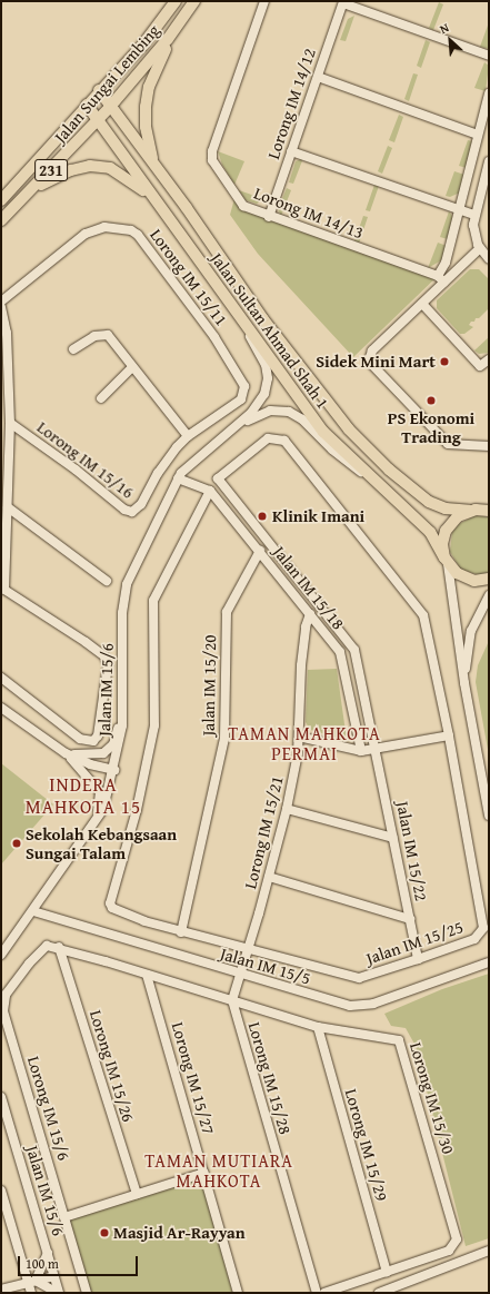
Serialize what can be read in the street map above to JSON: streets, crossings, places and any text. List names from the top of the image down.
{
  "streets": {
    "main road": ["Jalan Sungai Lembing", "231", "Jalan Sultan Ahmad Shah 1"],
    "street": [
      "Lorong IM 14/12",
      "Lorong IM 14/13",
      "Lorong IM 15/11",
      "Lorong IM 15/16",
      "Jalan IM 15/18",
      "Jalan IM 15/20",
      "Jalan IM 15/6",
      "Lorong IM 15/21",
      "Jalan IM 15/22",
      "Jalan IM 15/25",
      "Jalan IM 15/5",
      "Lorong IM 15/26",
      "Lorong IM 15/27",
      "Lorong IM 15/28",
      "Lorong IM 15/30",
      "Lorong IM 15/6",
      "Lorong IM 15/29"
    ]
  },
  "crossings": [
    ["Jalan Sungai Lembing", "Jalan Sultan Ahmad Shah 1"],
    ["Lorong IM 14/12", "Lorong IM 14/13"],
    ["Lorong IM 15/11", "Lorong IM 15/16"],
    ["Jalan Sultan Ahmad Shah 1", "Jalan IM 15/6"],
    ["Jalan IM 15/18", "Jalan IM 15/20"],
    ["Jalan IM 15/18", "Jalan IM 15/6"],
    ["Jalan IM 15/18", "Lorong IM 15/21"],
    ["Jalan IM 15/18", "Jalan IM 15/25"],
    ["Jalan IM 15/20", "Jalan IM 15/25"],
    ["Jalan IM 15/6", "Jalan IM 15/5"],
    ["Lorong IM 15/21", "Jalan IM 15/25"],
    ["Lorong IM 15/21", "Jalan IM 15/5"],
    ["Lorong IM 15/21", "Lorong IM 15/28"],
    ["Lorong IM 15/21", "Lorong IM 15/30"],
    ["Jalan IM 15/22", "Jalan IM 15/25"],
    ["Lorong IM 15/26", "Lorong IM 15/30"],
    ["Lorong IM 15/27", "Lorong IM 15/30"],
    ["Lorong IM 15/28", "Lorong IM 15/30"],
    ["Lorong IM 15/30", "Lorong IM 15/6"],
    ["Lorong IM 15/30", "Lorong IM 15/29"]
  ],
  "districts": ["TAMAN MAHKOTA PERMAI", "INDERA MAHKOTA 15", "TAMAN MUTIARA MAHKOTA"],
  "places": [
    "Sidek Mini Mart",
    "PS Ekonomi Trading",
    "Klinik Imani",
    "Sekolah Kebangsaan Sungai Talam",
    "Masjid Ar-Rayyan"
  ],
  "scale_bar": "100 m",
  "north": "top left"
}
